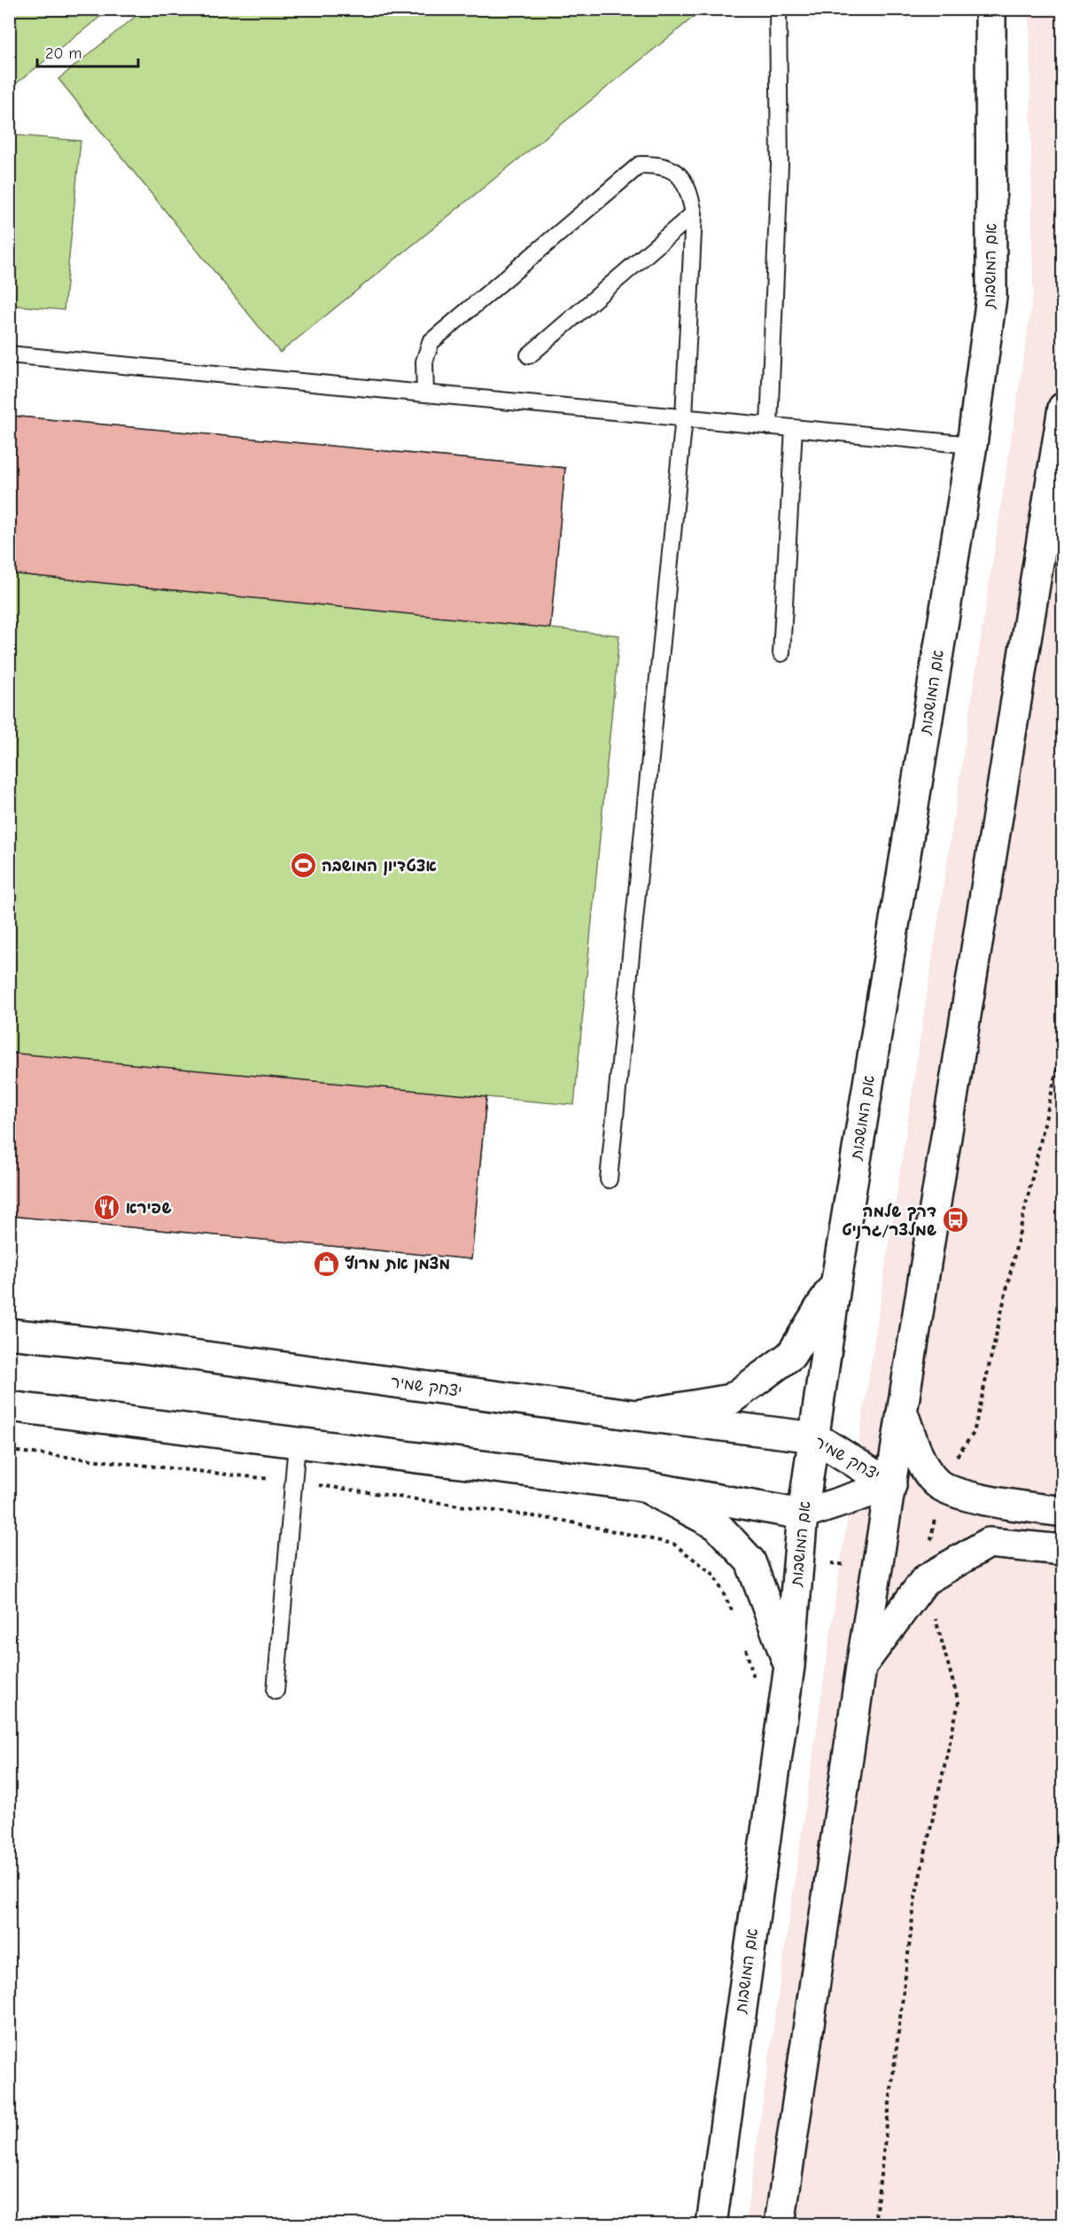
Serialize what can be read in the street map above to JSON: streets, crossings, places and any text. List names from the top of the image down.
{
  "streets": {
    "main road": ["אם המושבות", "יצחק שמיר"]
  },
  "crossings": [
    ["אם המושבות", "יצחק שמיר"]
  ],
  "places": {
    "sports": ["אצטדיון המושבה"],
    "restaurant": ["שפירא"],
    "bus stop": ["דרך שלמה שמלצר/גרניט"],
    "shop": ["מצמן את מרוץ"]
  },
  "scale_bar": "20 m"
}
